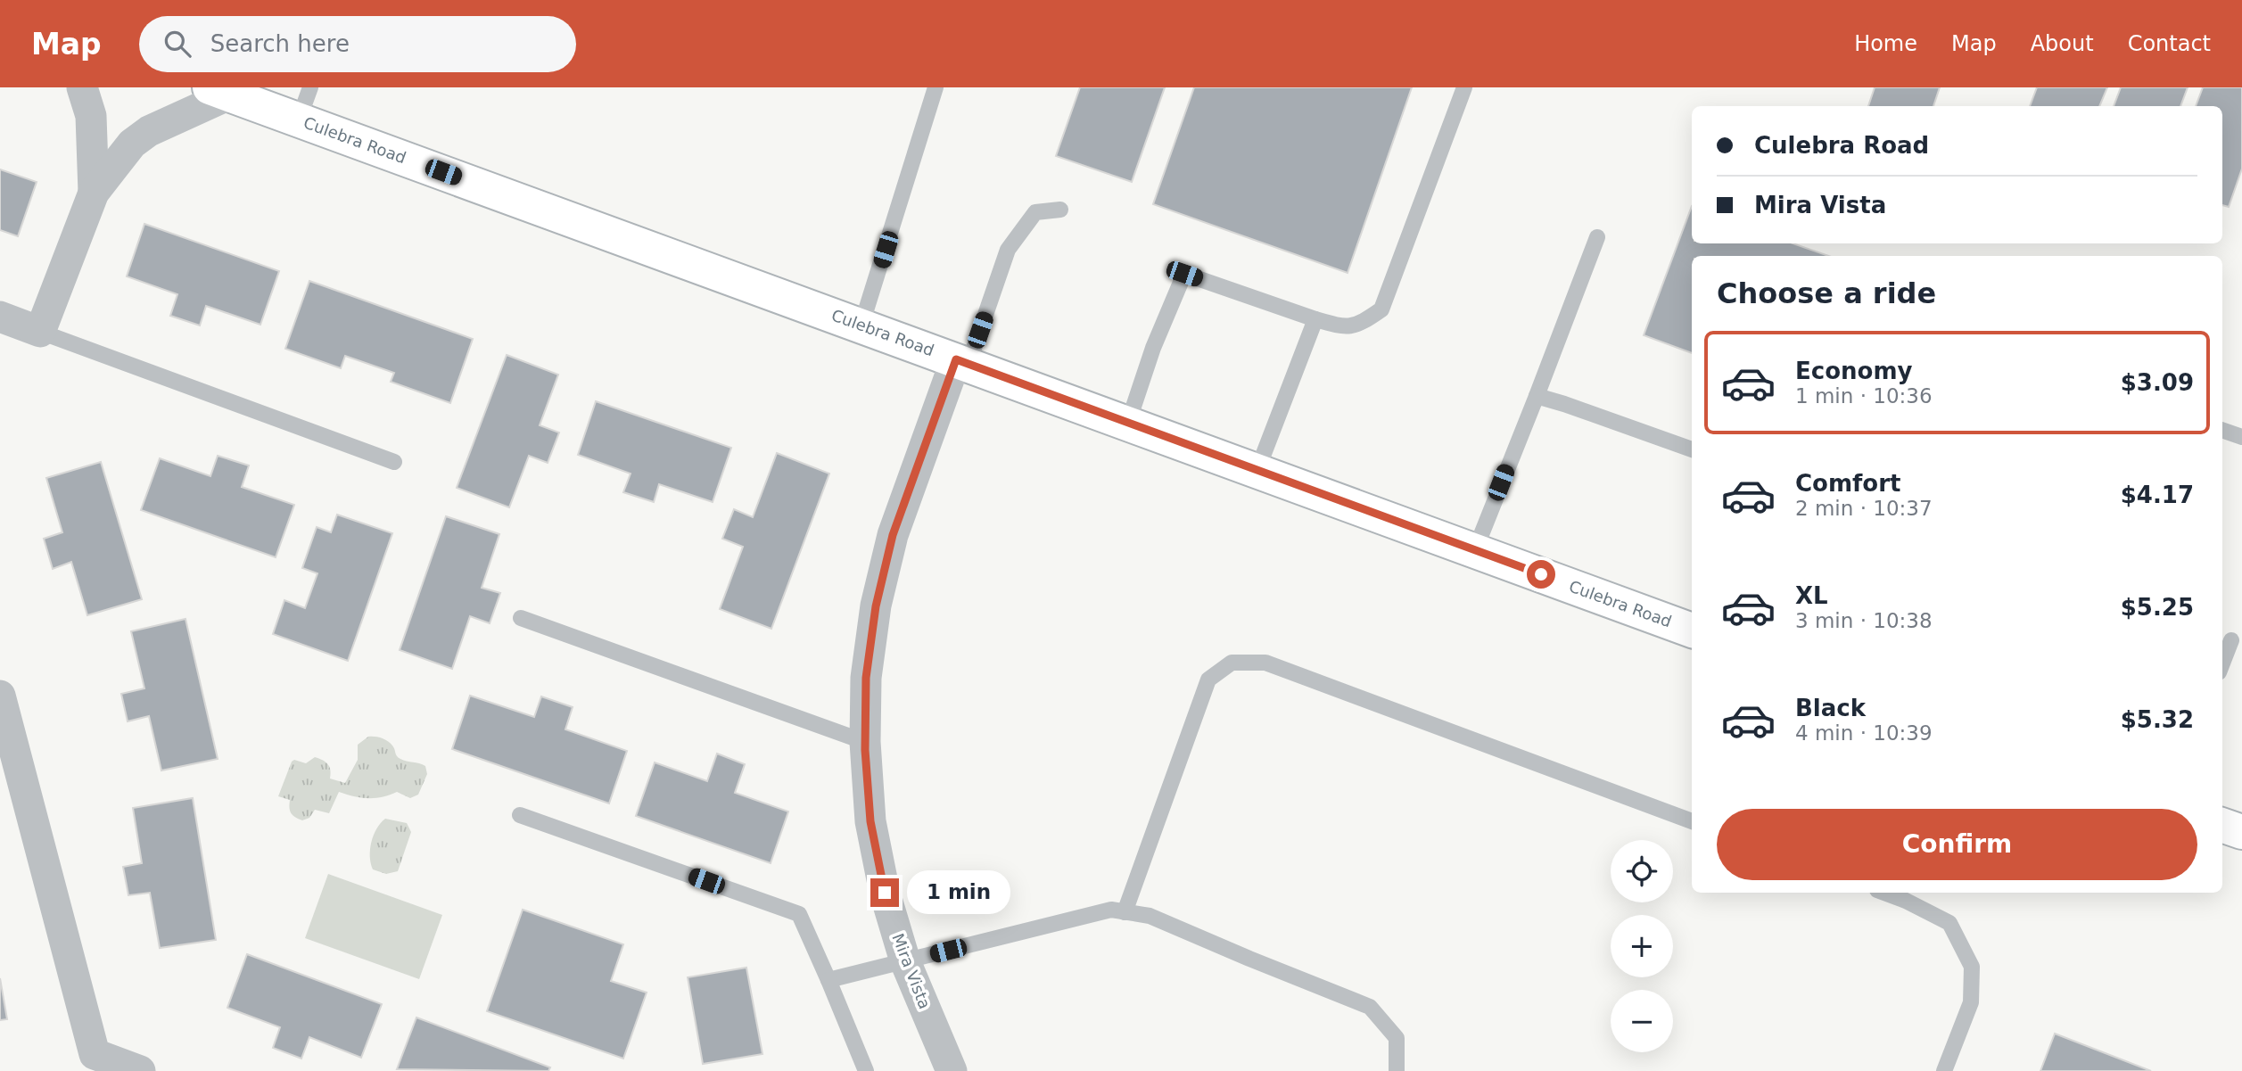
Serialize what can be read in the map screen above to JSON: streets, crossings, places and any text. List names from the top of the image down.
{
  "streets": {
    "main road": ["Culebra Road"],
    "street": ["Mira Vista"]
  },
  "crossings": [
    ["Culebra Road", "Mira Vista"]
  ],
  "page": {
    "header": "Map",
    "search": "Search here",
    "nav": [
      "Home",
      "Map",
      "About",
      "Contact"
    ],
    "banner": ["Culebra Road", "Mira Vista"],
    "heading": "Choose a ride",
    "list": [
      {
        "name": "Economy",
        "note": "1 min · 10:36",
        "value": "$3.09"
      },
      {
        "name": "Comfort",
        "note": "2 min · 10:37",
        "value": "$4.17"
      },
      {
        "name": "XL",
        "note": "3 min · 10:38",
        "value": "$5.25"
      },
      {
        "name": "Black",
        "note": "4 min · 10:39",
        "value": "$5.32"
      }
    ],
    "buttons": "Confirm",
    "map_buttons": ["+", "−"],
    "bubble": "1 min"
  }
}
